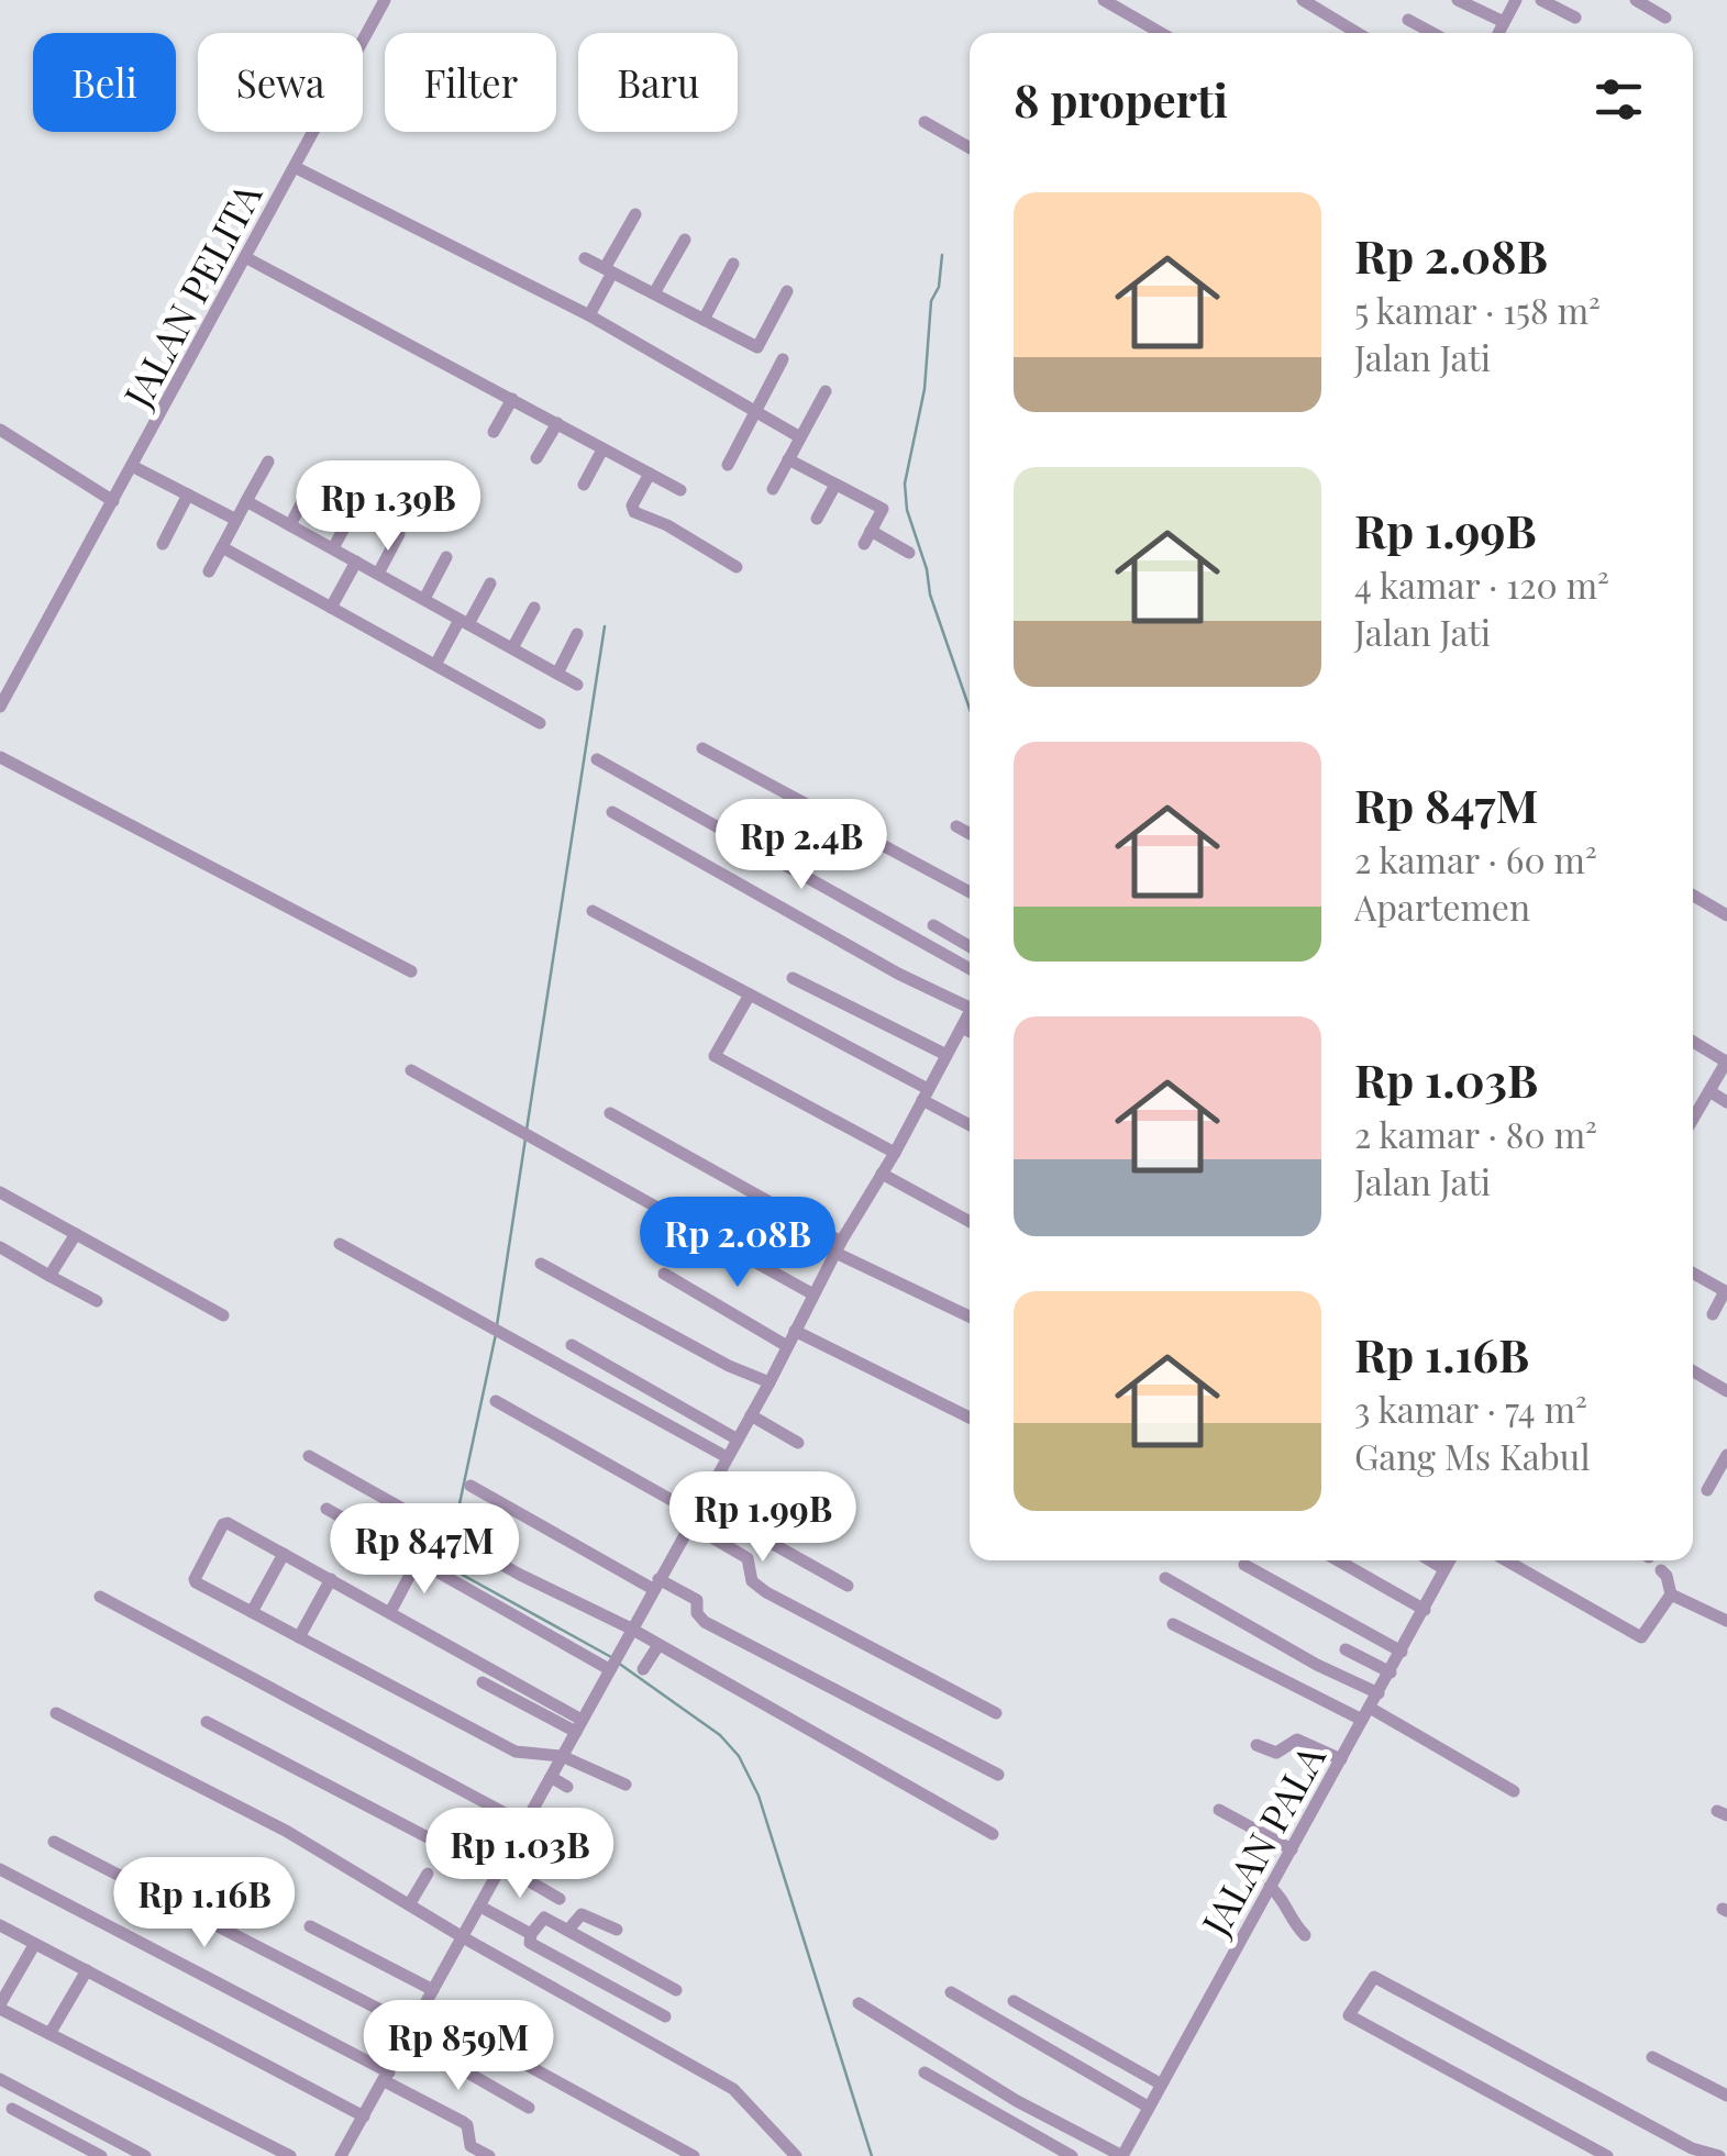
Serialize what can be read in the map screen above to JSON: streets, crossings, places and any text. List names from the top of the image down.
{
  "streets": {
    "street": ["JALAN PELITA", "JALAN PALA"]
  },
  "page": {
    "chip": [
      "Beli",
      "Sewa",
      "Filter",
      "Baru"
    ],
    "heading": "8 properti",
    "list": [
      {
        "name": "Rp 2.08B",
        "note": "5 kamar · 158 m² · Jalan Jati"
      },
      {
        "name": "Rp 1.99B",
        "note": "4 kamar · 120 m² · Jalan Jati"
      },
      {
        "name": "Rp 847M",
        "note": "2 kamar · 60 m² · Apartemen"
      },
      {
        "name": "Rp 1.03B",
        "note": "2 kamar · 80 m² · Jalan Jati"
      },
      {
        "name": "Rp 1.16B",
        "note": "3 kamar · 74 m² · Gang Ms Kabul"
      }
    ],
    "price": [
      "Rp 1.39B",
      "Rp 2.4B",
      "Rp 2.08B",
      "Rp 1.99B",
      "Rp 847M",
      "Rp 1.03B",
      "Rp 1.16B",
      "Rp 859M"
    ]
  }
}
